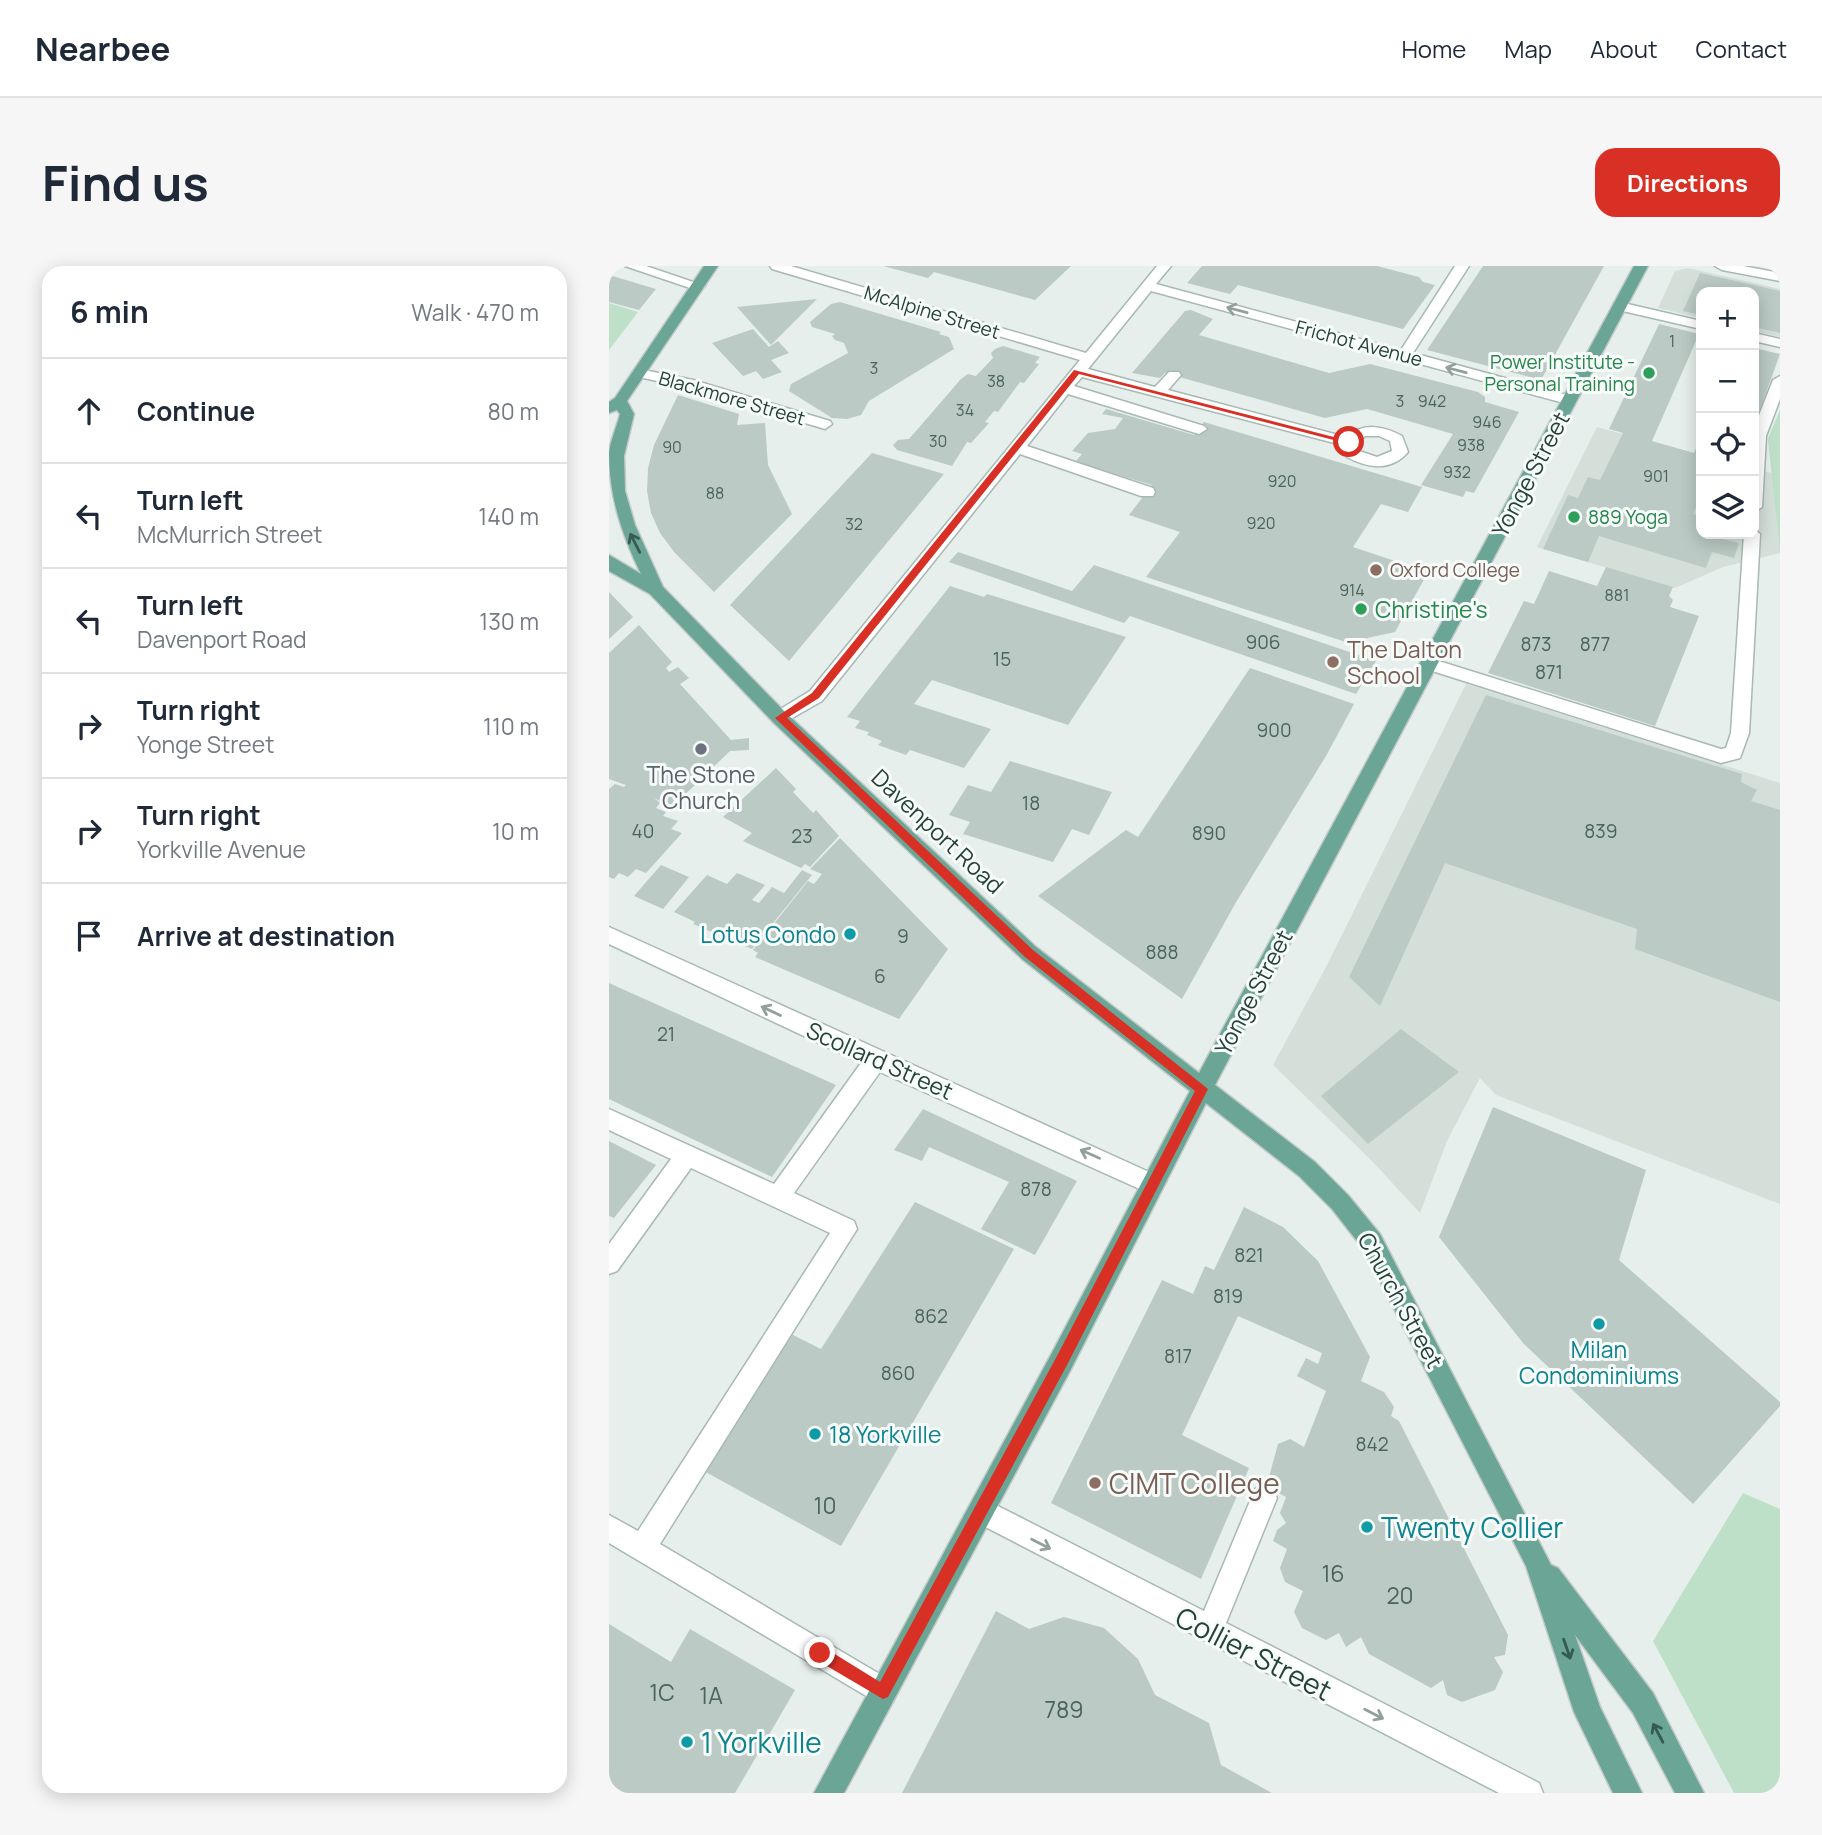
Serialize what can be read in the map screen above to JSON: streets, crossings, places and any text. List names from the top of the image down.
{
  "streets": {
    "main road": ["Yonge Street", "Davenport Road", "Church Street"],
    "street": [
      "McAlpine Street",
      "Frichot Avenue",
      "Blackmore Street",
      "Scollard Street",
      "Collier Street"
    ]
  },
  "crossings": [
    ["Frichot Avenue", "Yonge Street"],
    ["Blackmore Street", "Davenport Road"],
    ["Yonge Street", "Davenport Road"],
    ["Yonge Street", "Scollard Street"],
    ["Yonge Street", "Church Street"],
    ["Yonge Street", "Collier Street"],
    ["Davenport Road", "Church Street"]
  ],
  "one_way": ["Frichot Avenue", "Collier Street"],
  "places": [
    "Power Institute - Personal Training",
    "889 Yoga",
    "Oxford College",
    "Christine's",
    "The Dalton School",
    "The Stone Church",
    "Lotus Condo",
    "Milan Condominiums",
    "18 Yorkville",
    "CIMT College",
    "Twenty Collier",
    "1 Yorkville"
  ],
  "house_numbers": [
    "1",
    "3",
    "38",
    "3",
    "942",
    "34",
    "946",
    "30",
    "938",
    "90",
    "932",
    "901",
    "920",
    "88",
    "920",
    "32",
    "914",
    "881",
    "906",
    "873",
    "877",
    "15",
    "871",
    "900",
    "18",
    "40",
    "839",
    "890",
    "23",
    "9",
    "888",
    "6",
    "21",
    "878",
    "821",
    "819",
    "862",
    "817",
    "860",
    "842",
    "10",
    "16",
    "20",
    "1C",
    "1A",
    "789"
  ],
  "page": {
    "header": "Nearbee",
    "nav": [
      "Home",
      "Map",
      "About",
      "Contact"
    ],
    "buttons": "Directions",
    "title": "Find us",
    "heading": ["6 min", "Walk · 470 m"],
    "map_buttons": ["+", "−"],
    "list": [
      ["Continue", "80 m"],
      ["Turn left", "McMurrich Street", "140 m"],
      ["Turn left", "Davenport Road", "130 m"],
      ["Turn right", "Yonge Street", "110 m"],
      ["Turn right", "Yorkville Avenue", "10 m"],
      "Arrive at destination"
    ]
  }
}
